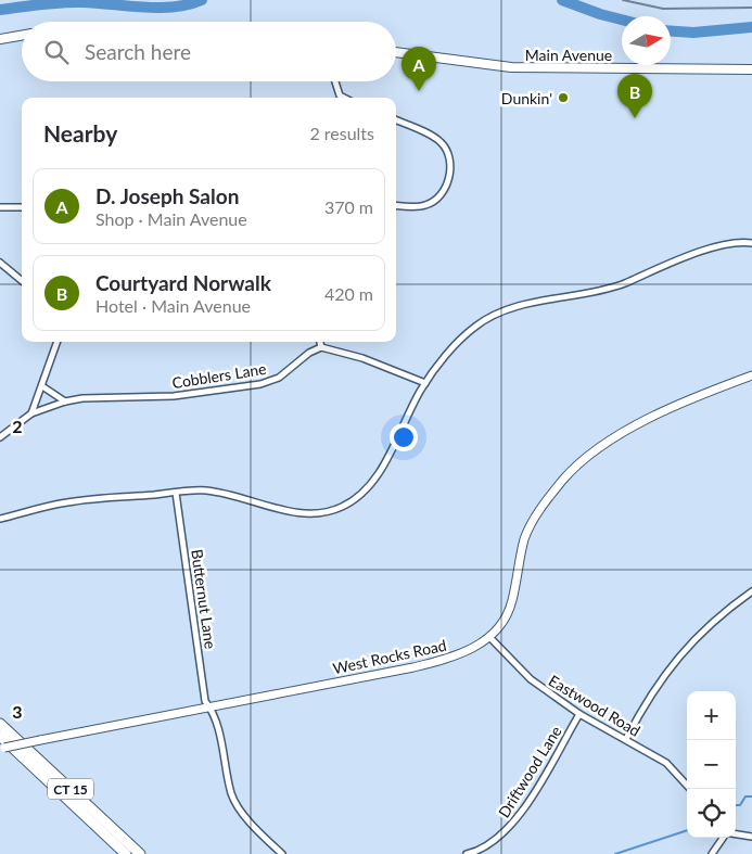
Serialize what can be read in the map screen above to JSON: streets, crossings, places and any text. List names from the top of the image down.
{
  "streets": {
    "highway": ["CT 15"],
    "main road": ["Main Avenue", "West Rocks Road"],
    "street": [
      "Cobblers Lane",
      "Butternut Lane",
      "Eastwood Road",
      "Driftwood Lane"
    ]
  },
  "crossings": [
    ["Butternut Lane", "West Rocks Road"],
    ["West Rocks Road", "Eastwood Road"],
    ["Eastwood Road", "Driftwood Lane"]
  ],
  "places": ["Dunkin'"],
  "north": "right",
  "page": {
    "search": "Search here",
    "pins": ["A", "B"],
    "heading": ["Nearby", "2 results"],
    "list": [
      {
        "mark": "A",
        "name": "D. Joseph Salon",
        "note": "Shop · Main Avenue",
        "value": "370 m"
      },
      {
        "mark": "B",
        "name": "Courtyard Norwalk",
        "note": "Hotel · Main Avenue",
        "value": "420 m"
      }
    ],
    "map_buttons": ["+", "−"]
  },
  "grid": {
    "rows": ["2", "3"]
  }
}
